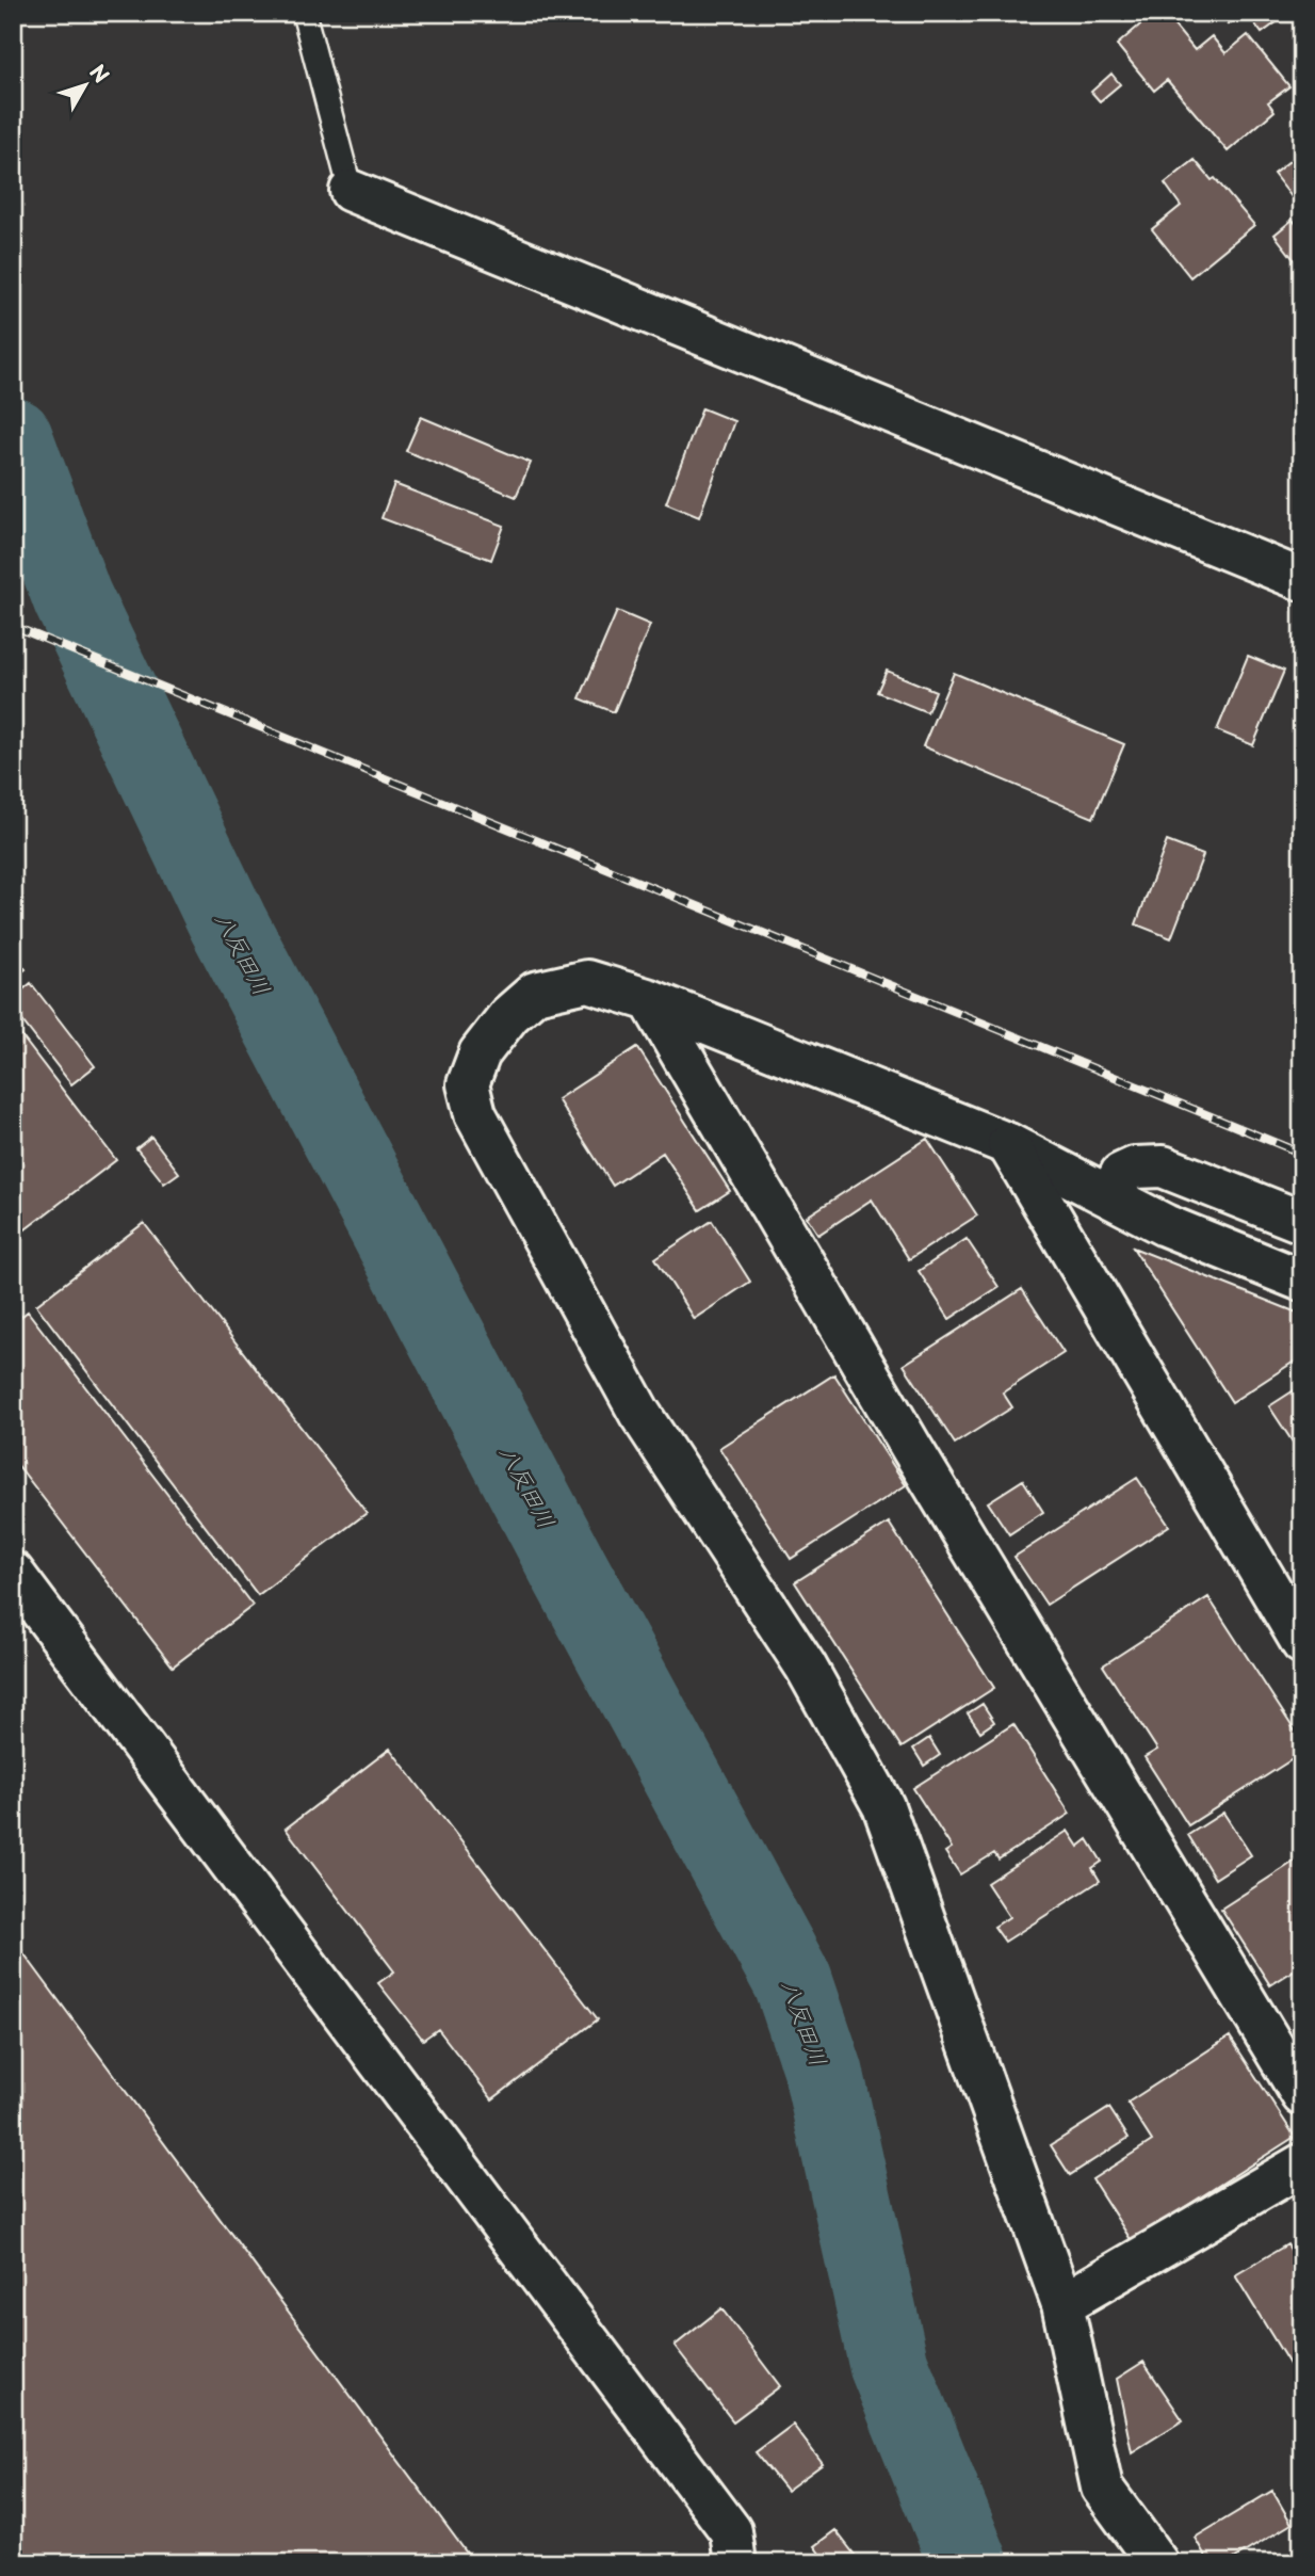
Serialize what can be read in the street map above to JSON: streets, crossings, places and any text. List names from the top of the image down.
{
  "water": ["八反田川"],
  "north": "top right"
}
